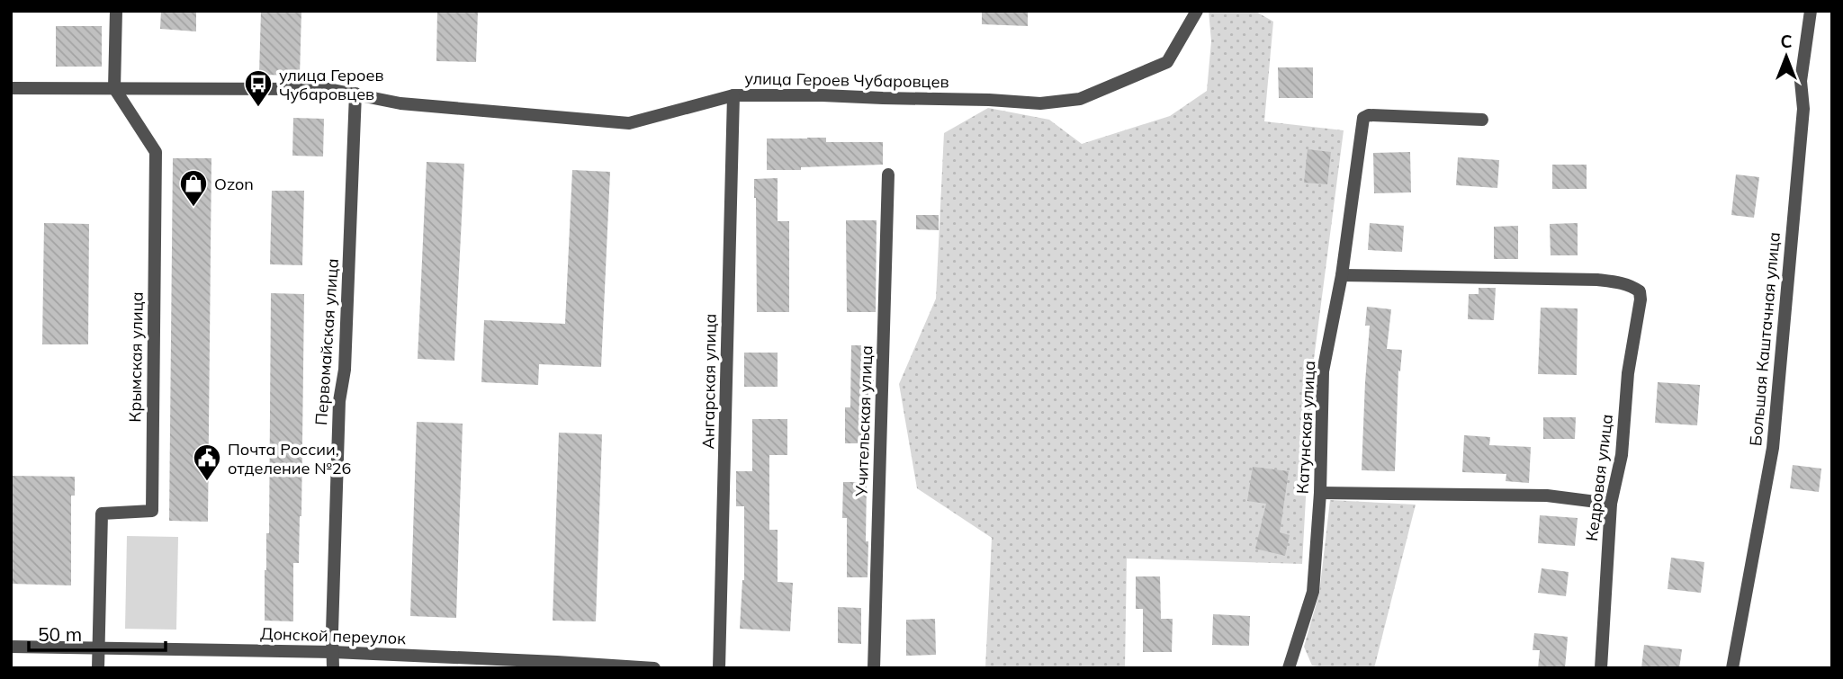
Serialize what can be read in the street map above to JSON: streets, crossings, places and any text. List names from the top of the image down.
{
  "streets": {
    "street": [
      "улица Героев Чубаровцев",
      "Большая Каштачная улица",
      "Первомайская улица",
      "Крымская улица",
      "Ангарская улица",
      "Учительская улица",
      "Катунская улица",
      "Кедровая улица",
      "Донской переулок"
    ]
  },
  "crossings": [
    ["улица Героев Чубаровцев", "Первомайская улица"],
    ["улица Героев Чубаровцев", "Крымская улица"],
    ["улица Героев Чубаровцев", "Ангарская улица"],
    ["Первомайская улица", "Донской переулок"],
    ["Крымская улица", "Донской переулок"],
    ["Катунская улица", "Кедровая улица"]
  ],
  "places": {
    "bus stop": ["улица Героев Чубаровцев"],
    "shop": ["Ozon"],
    "public building": ["Почта России, отделение №26"]
  },
  "scale_bar": "50 m",
  "north": "top"
}
